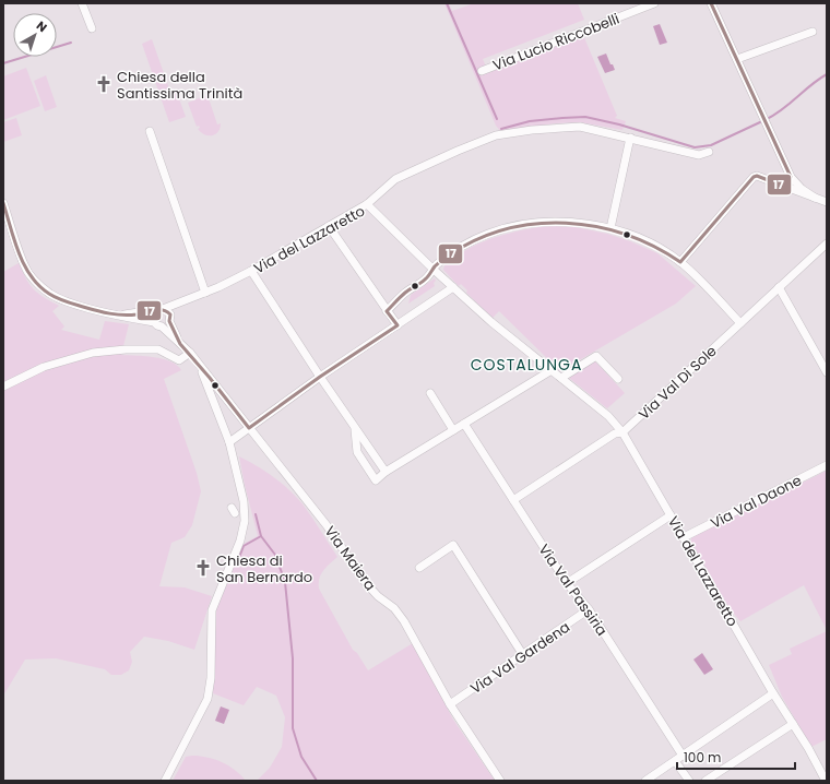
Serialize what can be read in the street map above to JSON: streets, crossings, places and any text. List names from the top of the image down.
{
  "streets": {
    "street": [
      "Via Lucio Riccobelli",
      "Via del Lazzaretto",
      "Via Val Di Sole",
      "Via Val Daone",
      "Via Maiera",
      "Via Val Passiria",
      "Via Val Gardena"
    ]
  },
  "crossings": [
    ["Via del Lazzaretto", "Via Val Di Sole"],
    ["Via del Lazzaretto", "Via Val Daone"],
    ["Via Val Di Sole", "Via Val Passiria"],
    ["Via Maiera", "Via Val Gardena"],
    ["Via Val Passiria", "Via Val Gardena"]
  ],
  "districts": ["COSTALUNGA"],
  "places": {
    "church": ["Chiesa della Santissima Trinità", "Chiesa di San Bernardo"]
  },
  "lines": ["transit line 17"],
  "scale_bar": "100 m",
  "north": "top right"
}
